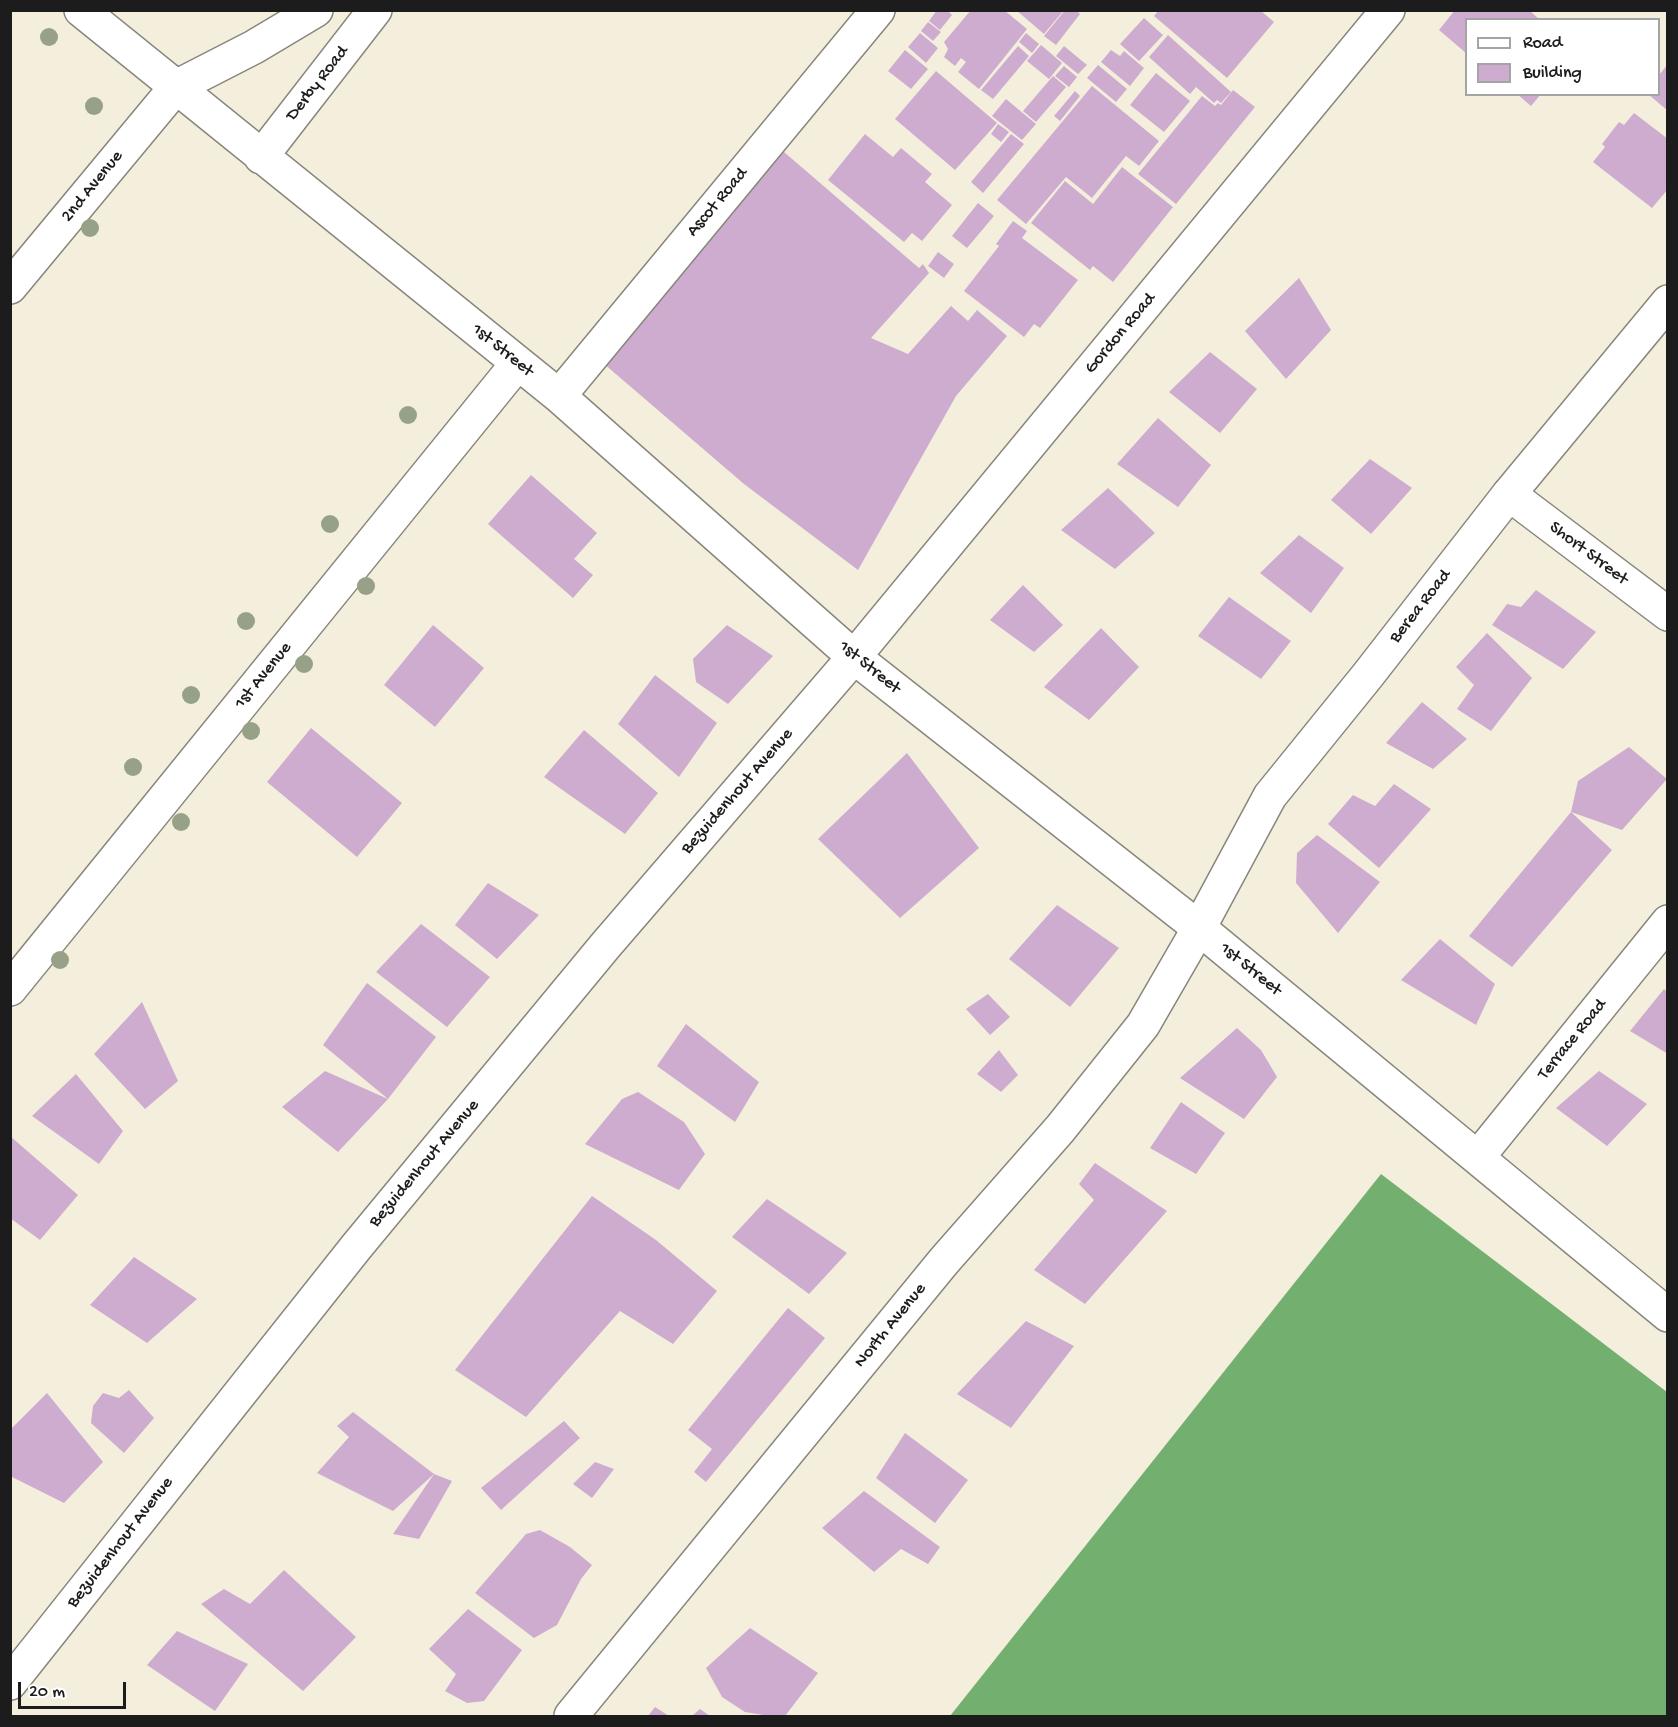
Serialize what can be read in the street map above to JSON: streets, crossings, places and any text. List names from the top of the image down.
{
  "streets": {
    "street": [
      "Derby Road",
      "2nd Avenue",
      "Ascot Road",
      "Gordon Road",
      "1st Street",
      "Short Street",
      "Berea Road",
      "1st Avenue",
      "Bezuidenhout Avenue",
      "Terrace Road",
      "North Avenue"
    ]
  },
  "crossings": [
    ["Derby Road", "1st Street"],
    ["2nd Avenue", "1st Street"],
    ["Ascot Road", "1st Street"],
    ["Gordon Road", "1st Street"],
    ["Gordon Road", "Bezuidenhout Avenue"],
    ["1st Street", "Berea Road"],
    ["1st Street", "1st Avenue"],
    ["1st Street", "Bezuidenhout Avenue"],
    ["1st Street", "Terrace Road"],
    ["1st Street", "North Avenue"],
    ["Short Street", "Berea Road"],
    ["Berea Road", "North Avenue"]
  ],
  "legend": ["Road", "Building"],
  "scale_bar": "20 m"
}
